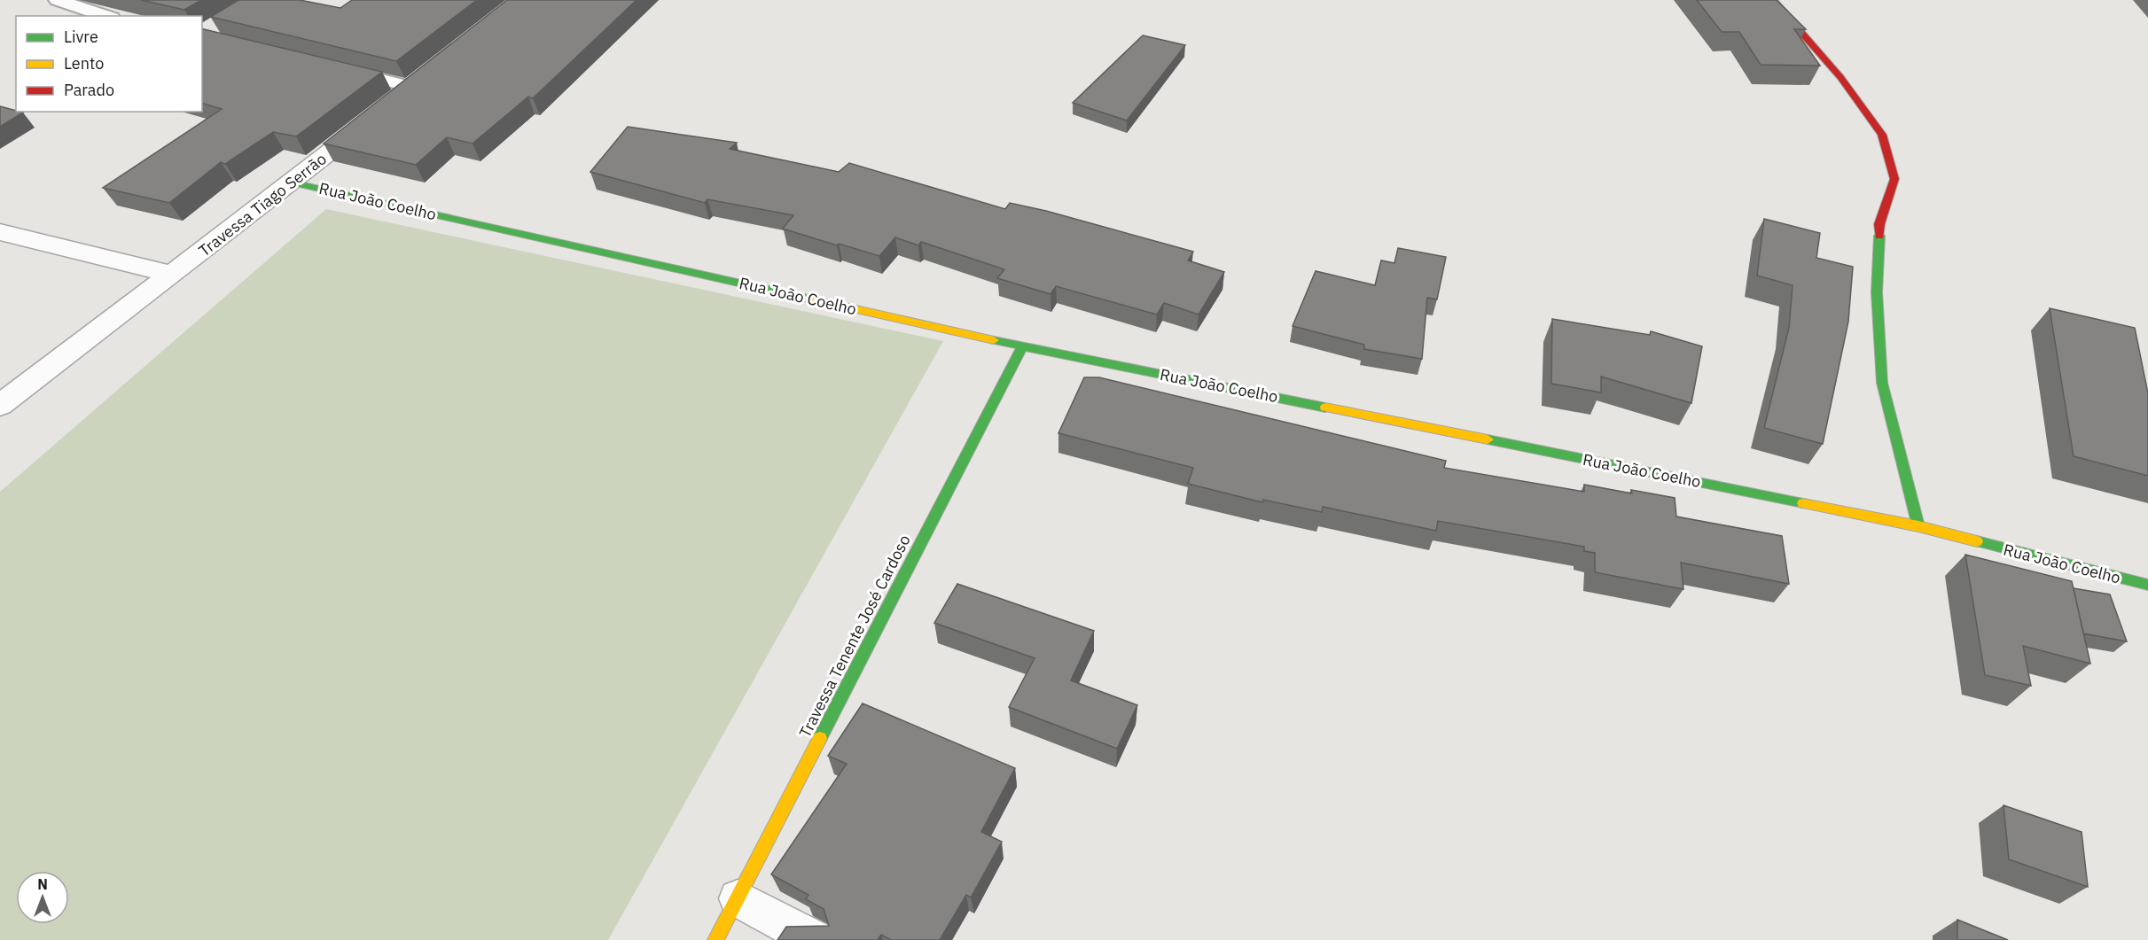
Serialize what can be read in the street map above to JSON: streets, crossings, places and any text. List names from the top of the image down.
{
  "streets": {
    "street": ["Rua João Coelho", "Travessa Tiago Serrão", "Travessa Tenente José Cardoso"]
  },
  "crossings": [
    ["Rua João Coelho", "Travessa Tiago Serrão"],
    ["Rua João Coelho", "Travessa Tenente José Cardoso"]
  ],
  "legend": ["Livre", "Lento", "Parado"],
  "north": "top"
}
